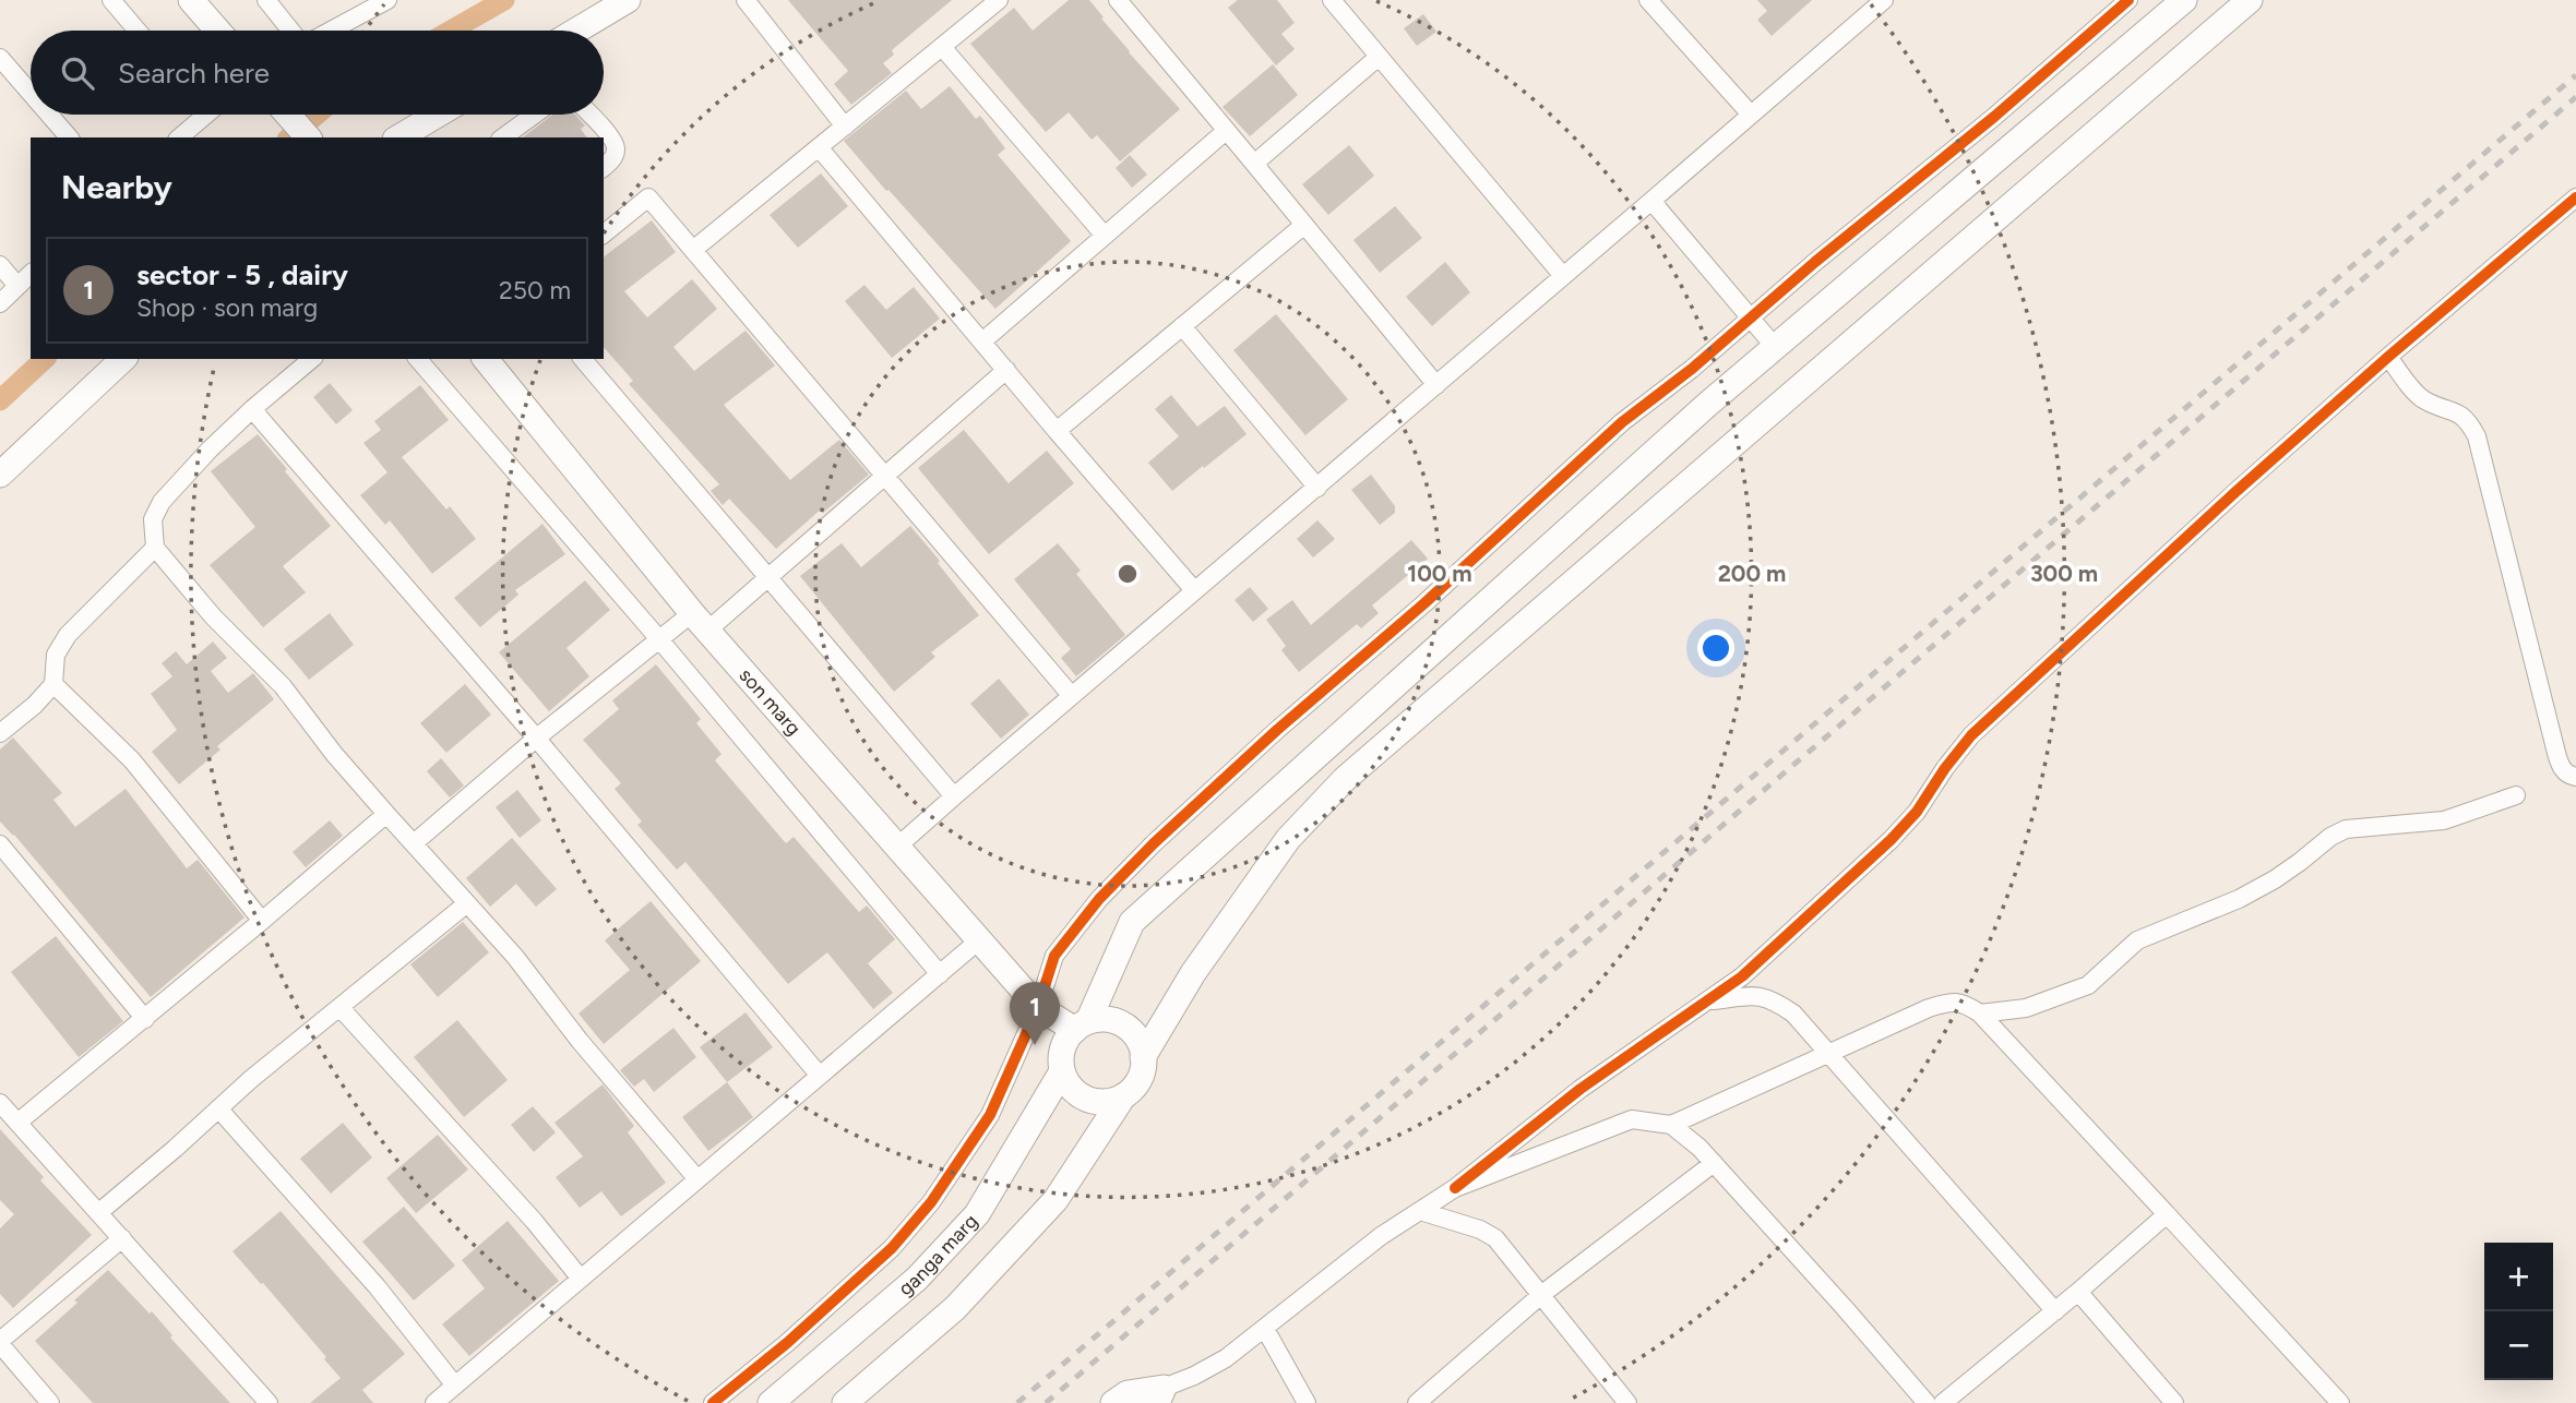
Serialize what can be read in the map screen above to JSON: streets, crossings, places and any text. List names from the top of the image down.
{
  "streets": {
    "street": ["son marg", "ganga marg"]
  },
  "crossings": [
    ["son marg", "ganga marg"]
  ],
  "page": {
    "search": "Search here",
    "heading": "Nearby",
    "list": [
      {
        "mark": "1",
        "name": "sector - 5 , dairy",
        "note": "Shop · son marg",
        "value": "250 m"
      }
    ],
    "pins": "1",
    "map_buttons": ["+", "−"]
  },
  "rings": ["100 m", "200 m", "300 m"]
}
